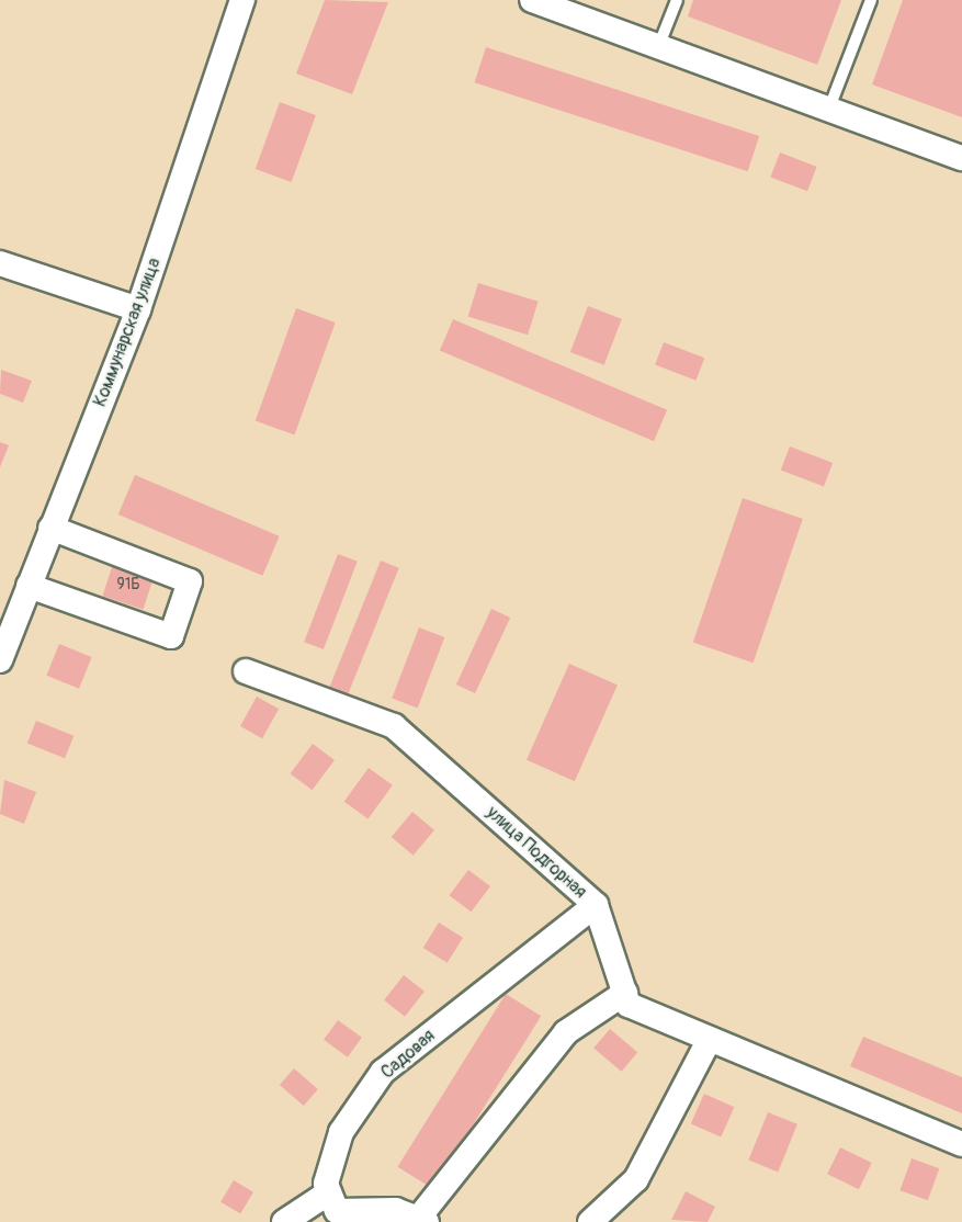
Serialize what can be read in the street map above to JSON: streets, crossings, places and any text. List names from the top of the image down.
{
  "streets": {
    "street": ["Коммунарская улица", "улица Подгорная", "Садовая"]
  },
  "crossings": [
    ["улица Подгорная", "Садовая"]
  ],
  "house_numbers": ["91Б"]
}
